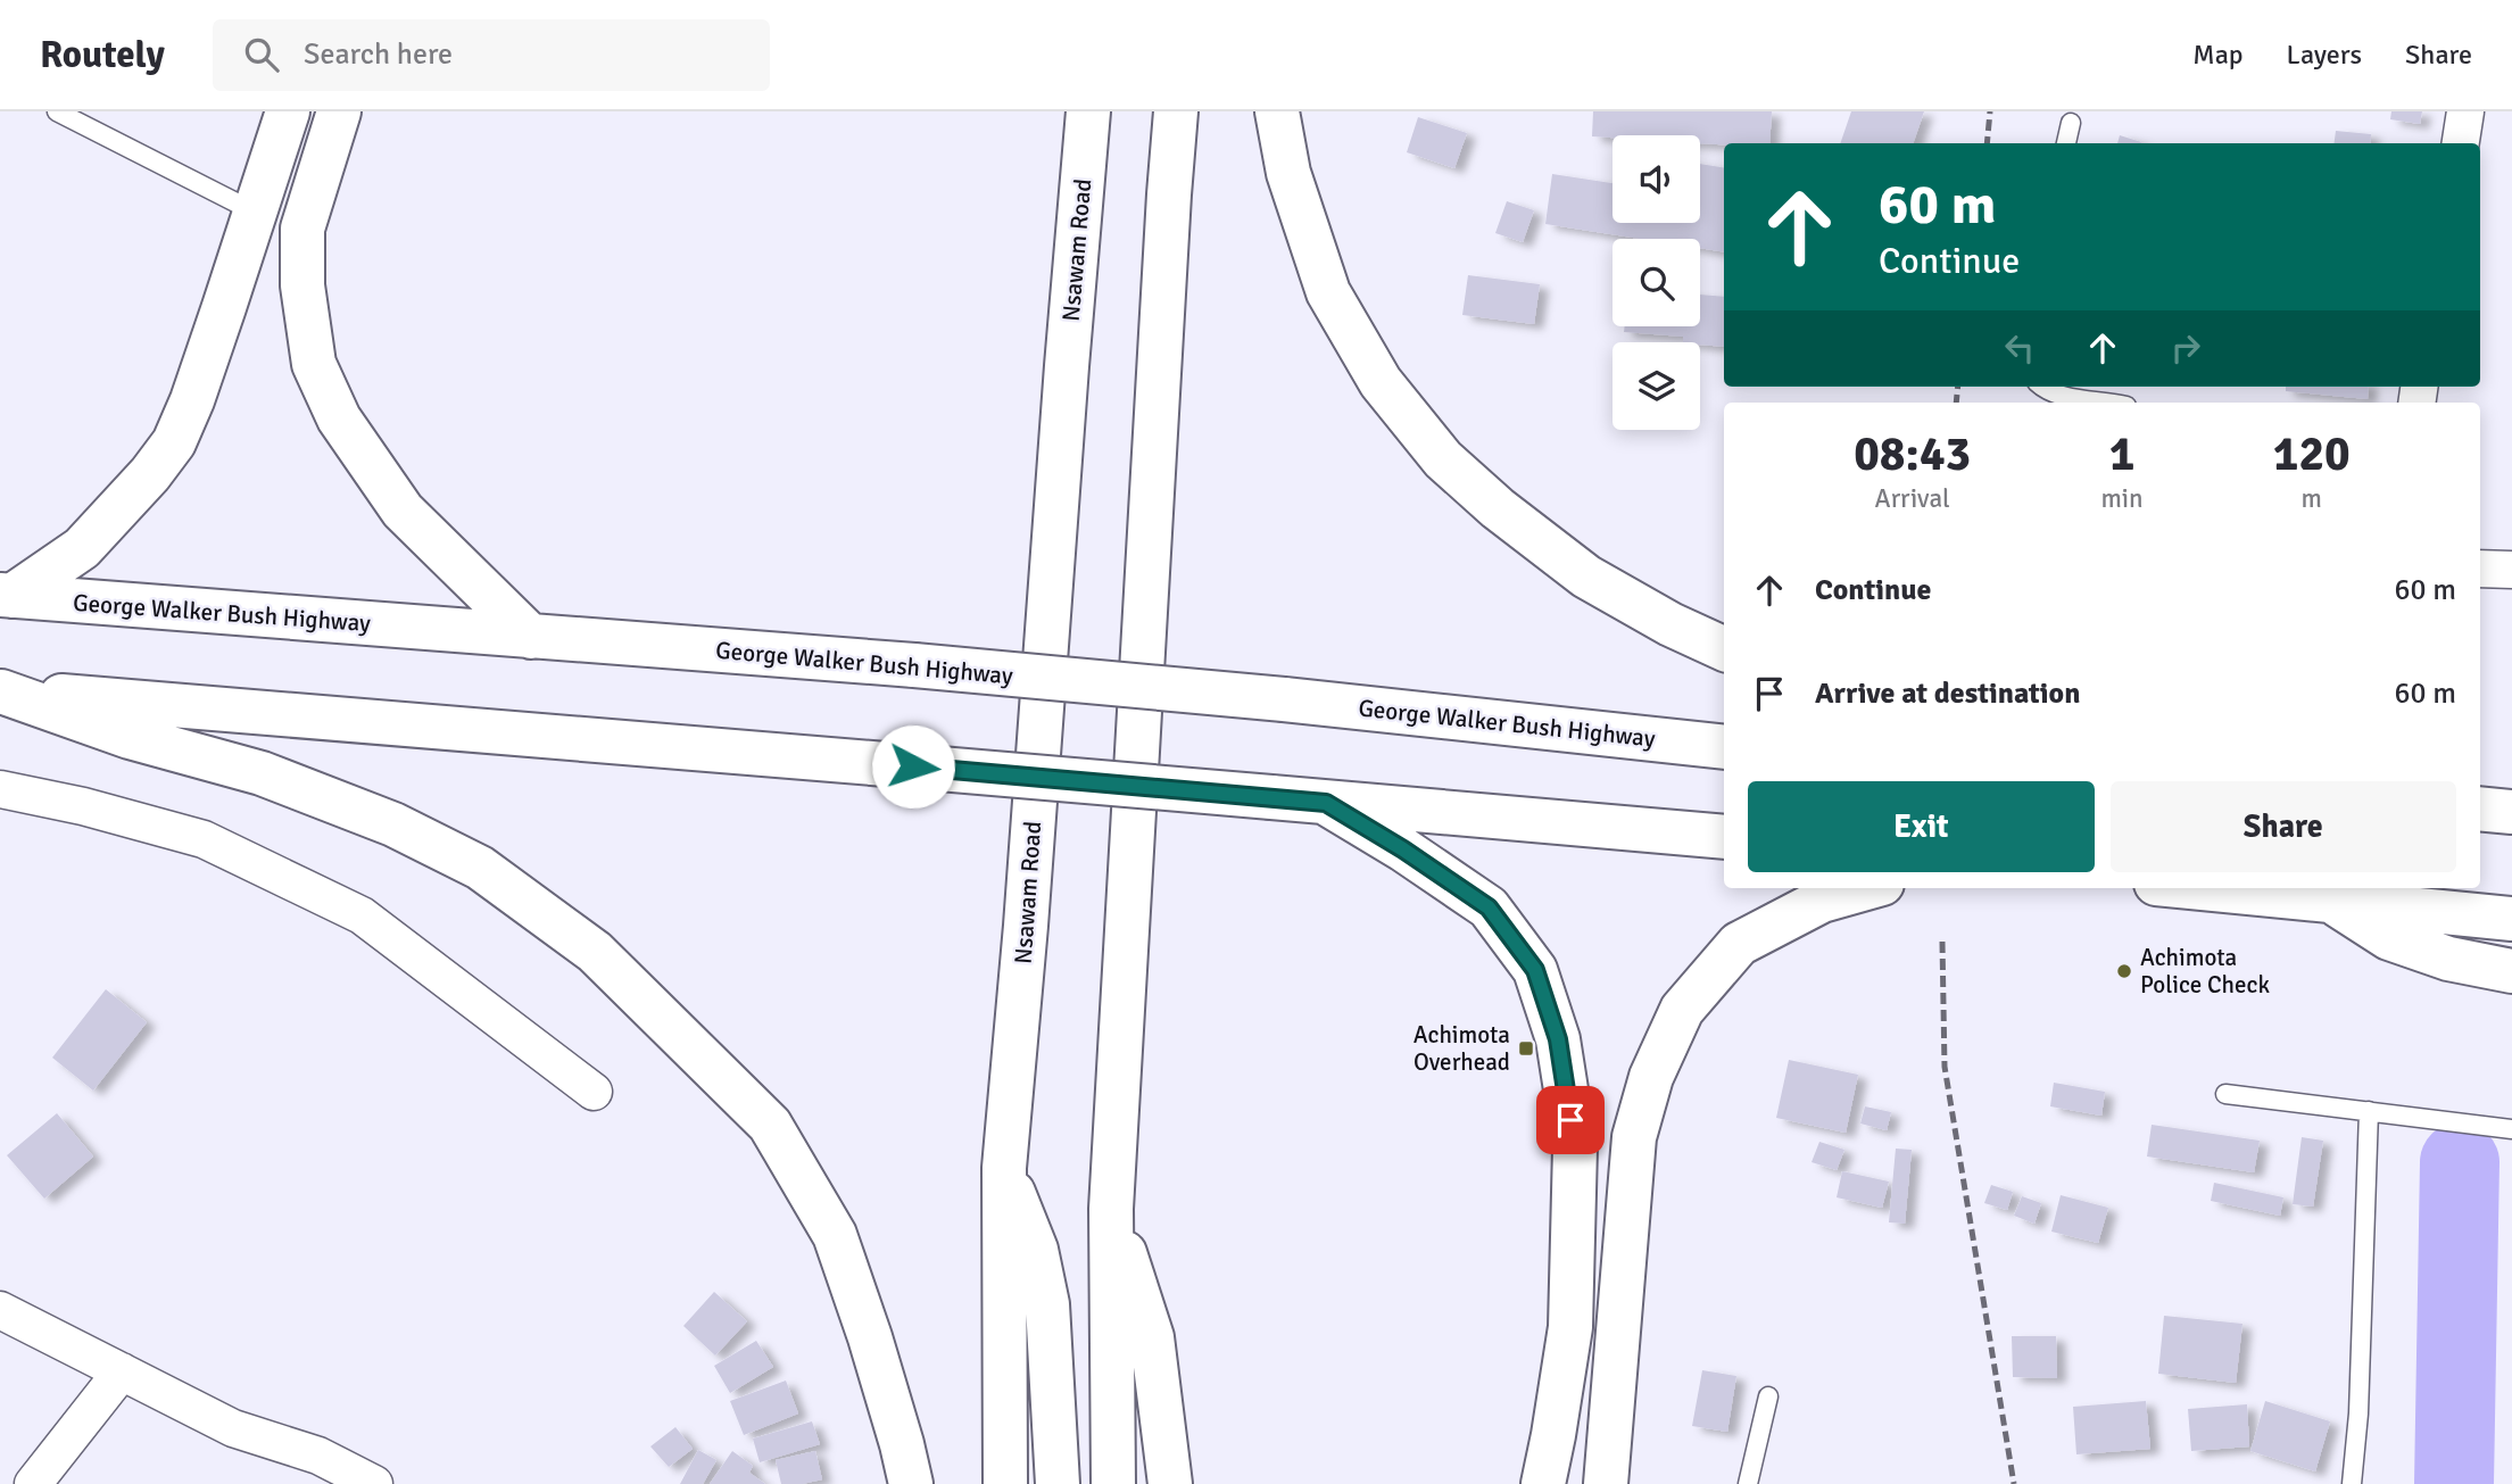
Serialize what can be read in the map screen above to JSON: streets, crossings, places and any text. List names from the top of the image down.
{
  "streets": {
    "highway": ["Nsawam Road", "George Walker Bush Highway"]
  },
  "places": {
    "other": ["Achimota Police Check"],
    "transit": ["Achimota Overhead"]
  },
  "page": {
    "header": "Routely",
    "search": "Search here",
    "nav": ["Map", "Layers", "Share"],
    "turn": ["60 m", "Continue"],
    "eta": [
      "08:43",
      "Arrival",
      "1",
      "min",
      "120",
      "m"
    ],
    "list": [
      {
        "name": "Continue",
        "value": "60 m"
      },
      {
        "name": "Arrive at destination",
        "value": "60 m"
      }
    ],
    "buttons": ["Exit", "Share"]
  }
}
